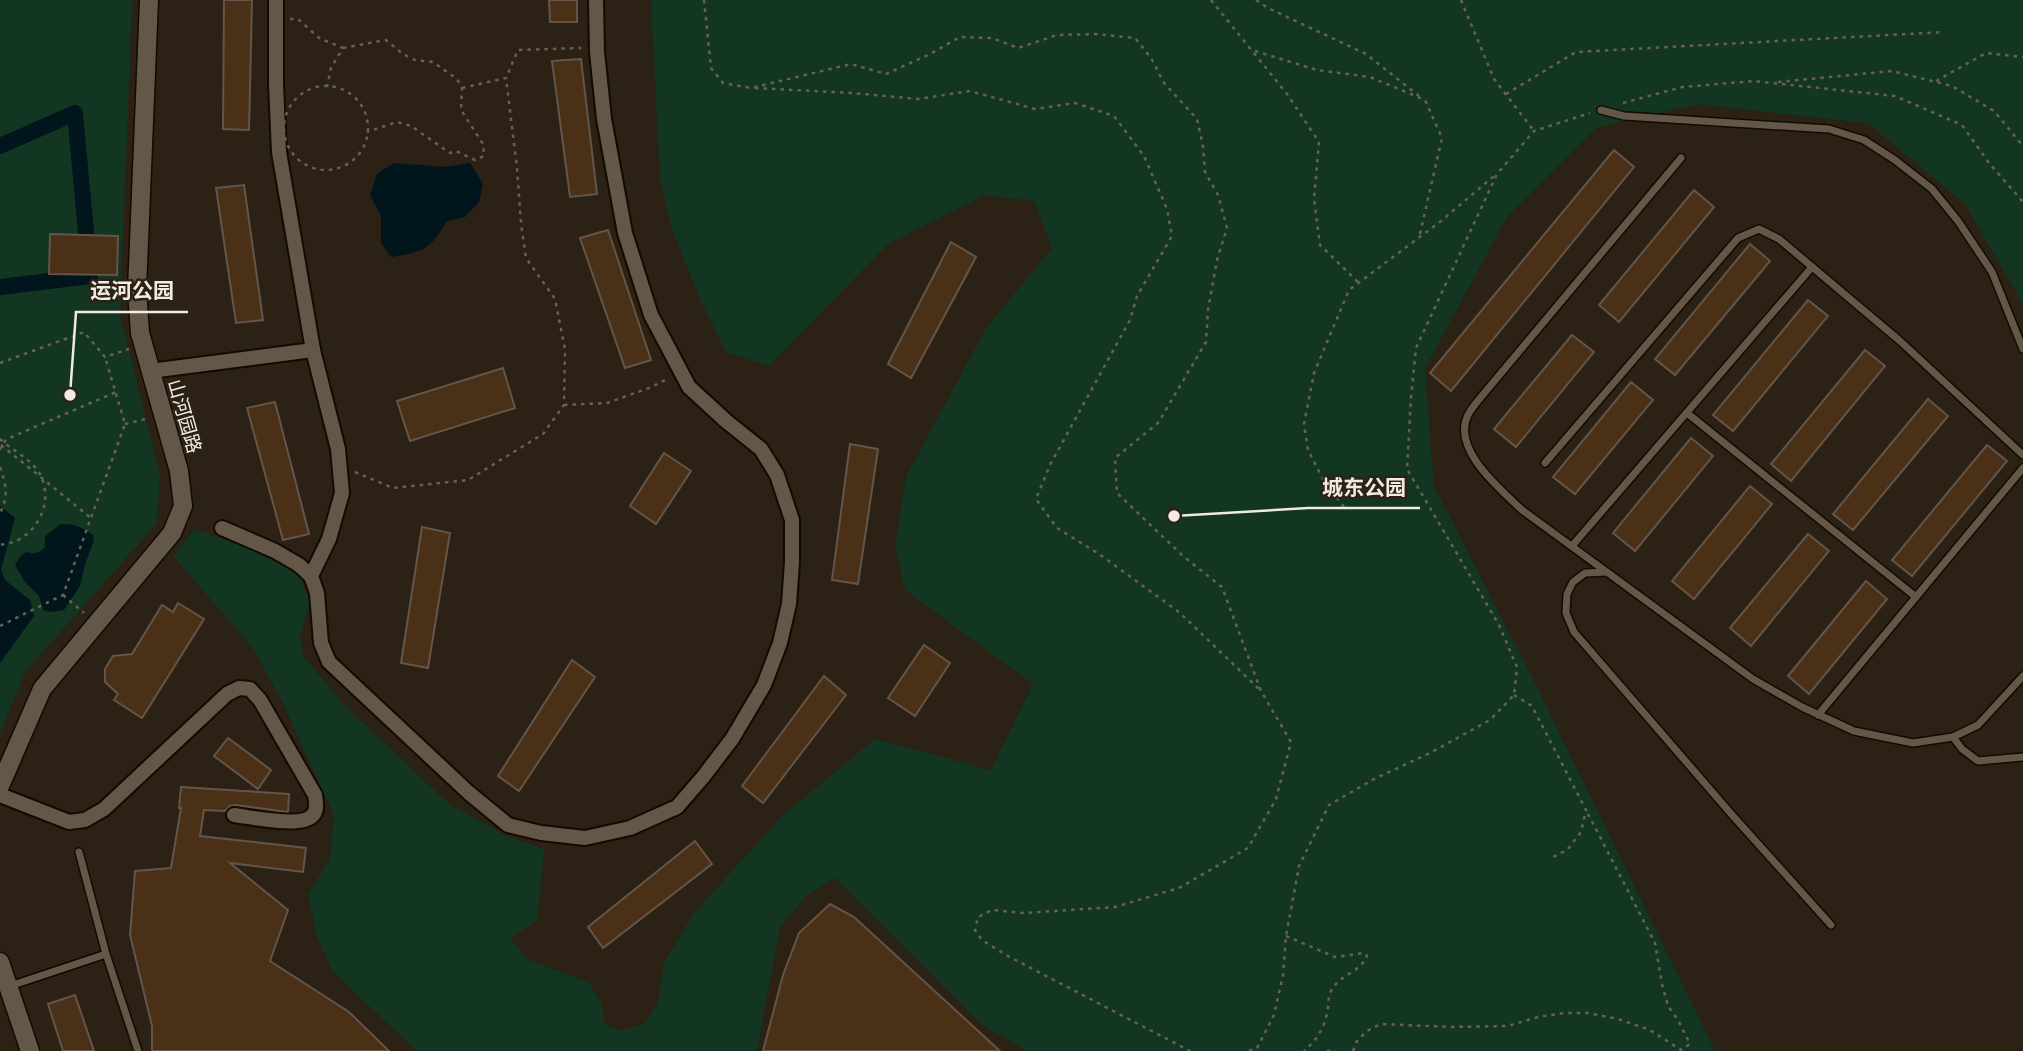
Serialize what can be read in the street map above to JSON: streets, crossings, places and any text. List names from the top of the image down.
{
  "streets": {
    "street": ["山河园路"]
  },
  "places": ["运河公园", "城东公园"]
}
